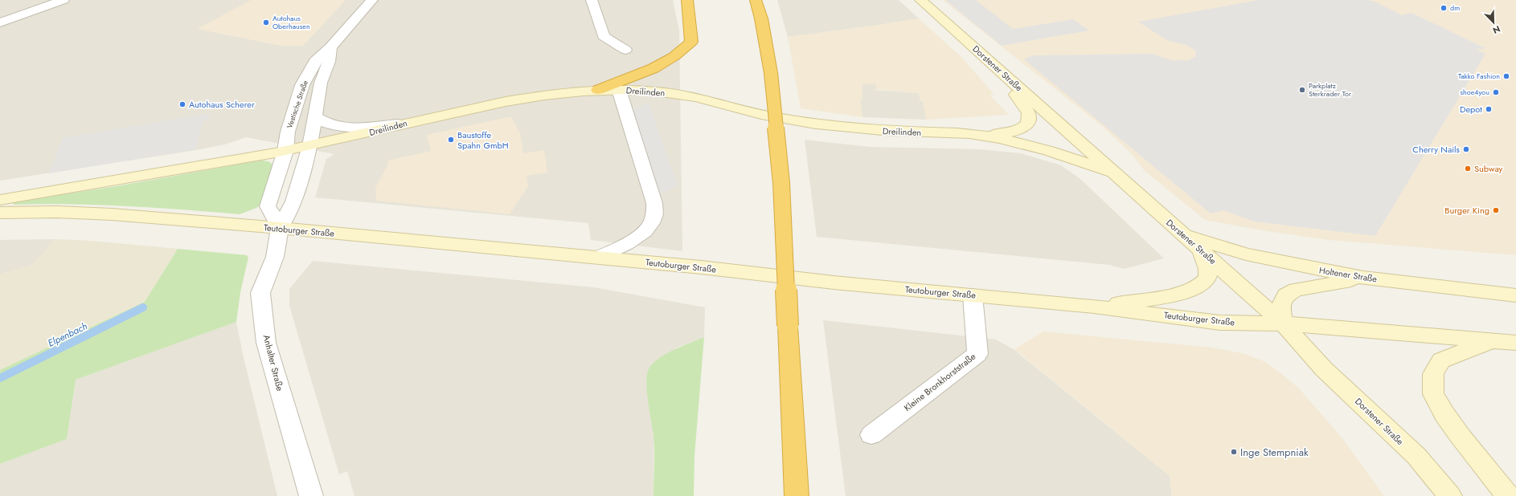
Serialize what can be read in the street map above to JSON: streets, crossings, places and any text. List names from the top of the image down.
{
  "streets": {
    "main road": [
      "Dorstener Straße",
      "Dreilinden",
      "Teutoburger Straße",
      "Holtener Straße"
    ],
    "street": ["Vestische Straße", "Anhalter Straße", "Kleine Bronkhorststraße"]
  },
  "crossings": [
    ["Dorstener Straße", "Dreilinden"],
    ["Dorstener Straße", "Teutoburger Straße"],
    ["Dorstener Straße", "Holtener Straße"],
    ["Dreilinden", "Vestische Straße"],
    ["Dreilinden", "Anhalter Straße"],
    ["Vestische Straße", "Anhalter Straße"],
    ["Teutoburger Straße", "Anhalter Straße"],
    ["Teutoburger Straße", "Kleine Bronkhorststraße"]
  ],
  "water": ["Elpenbach"],
  "places": [
    "dm",
    "Autohaus Oberhausen",
    "Takko Fashion",
    "Parkplatz Sterkrader Tor",
    "shoe4you",
    "Autohaus Scherer",
    "Depot",
    "Baustoffe Spahn GmbH",
    "Cherry Nails",
    "Subway",
    "Burger King",
    "Inge Stempniak"
  ],
  "north": "bottom right"
}
